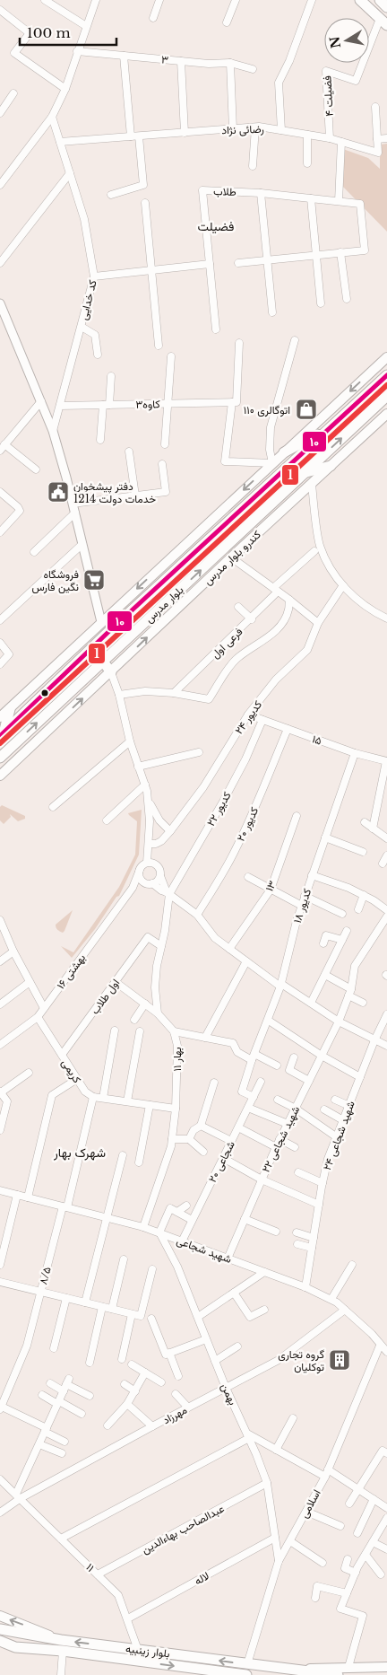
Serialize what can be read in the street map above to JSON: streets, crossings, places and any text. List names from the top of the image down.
{
  "streets": {
    "main road": ["کندرو بلوار مدرس", "بلوار مدرس", "بلوار زینبیه"],
    "street": [
      "۳",
      "فضیلت ۴",
      "رضائی نژاد",
      "طلاب",
      "کد خدایی",
      "کاوه۳",
      "فرعی اول",
      "کدیور ۲۴",
      "۱۵",
      "کدیور ۲۲",
      "کدیور ۲۰",
      "۱۳",
      "کدیور ۱۸",
      "۱۶ بهشتی",
      "اول طلاب",
      "بهار ۱۱",
      "کریمی",
      "شهید شجاعی ۲۴",
      "شهید شجاعی ۲۲",
      "شجاعی ۲۰",
      "شهید شجاعی",
      "۸/۵",
      "بهمن",
      "مهرزاد",
      "اسلامی",
      "عبدالصاحب بهاءالدین",
      "۱۱",
      "لاله"
    ]
  },
  "crossings": [
    ["فضیلت ۴", "رضائی نژاد"],
    ["رضائی نژاد", "کد خدایی"],
    ["کد خدایی", "کاوه۳"],
    ["کدیور ۲۴", "۱۵"],
    ["۱۵", "کدیور ۲۲"],
    ["۱۵", "کدیور ۲۰"],
    ["۱۵", "کدیور ۱۸"],
    ["کدیور ۱۸", "شجاعی ۲۰"],
    ["۱۶ بهشتی", "کریمی"],
    ["اول طلاب", "بهار ۱۱"],
    ["اول طلاب", "کریمی"],
    ["بهار ۱۱", "شهید شجاعی"],
    ["کریمی", "۸/۵"],
    ["شهید شجاعی ۲۴", "شهید شجاعی"],
    ["شهید شجاعی ۲۲", "شهید شجاعی"],
    ["شجاعی ۲۰", "شهید شجاعی"],
    ["شهید شجاعی", "۸/۵"],
    ["شهید شجاعی", "بهمن"],
    ["شهید شجاعی", "مهرزاد"],
    ["شهید شجاعی", "اسلامی"],
    ["بهمن", "مهرزاد"],
    ["بهمن", "اسلامی"],
    ["بهمن", "عبدالصاحب بهاءالدین"],
    ["بهمن", "لاله"],
    ["مهرزاد", "۱۱"],
    ["اسلامی", "بلوار زینبیه"],
    ["عبدالصاحب بهاءالدین", "۱۱"],
    ["۱۱", "لاله"],
    ["۱۱", "بلوار زینبیه"]
  ],
  "districts": ["فضیلت", "شهرک بهار"],
  "places": {
    "shop": ["اتوگالری ۱۱۰"],
    "public building": ["دفتر پیشخوان خدمات دولت 1214"],
    "supermarket": ["فروشگاه نگین فارس"],
    "building": ["گروه تجاری توکلیان"]
  },
  "lines": ["transit line ۱۰", "transit line 1"],
  "scale_bar": "100 m",
  "north": "left"
}
